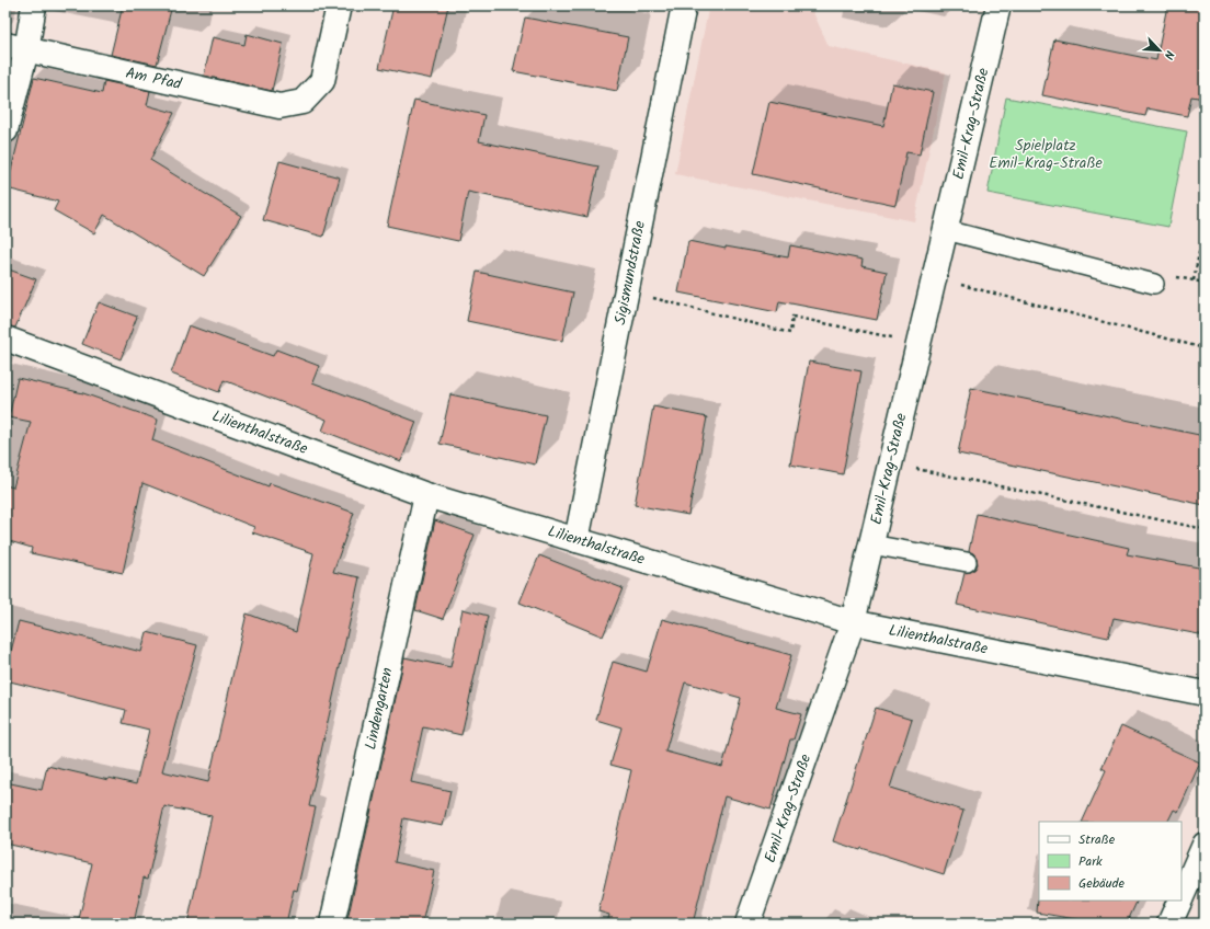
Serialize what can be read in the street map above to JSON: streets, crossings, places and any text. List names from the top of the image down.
{
  "streets": {
    "street": [
      "Am Pfad",
      "Emil-Krag-Straße",
      "Sigismundstraße",
      "Lilienthalstraße",
      "Lindengarten"
    ]
  },
  "crossings": [
    ["Emil-Krag-Straße", "Lilienthalstraße"],
    ["Sigismundstraße", "Lilienthalstraße"],
    ["Lilienthalstraße", "Lindengarten"]
  ],
  "parks": ["Spielplatz Emil-Krag-Straße"],
  "legend": ["Straße", "Park", "Gebäude"],
  "north": "bottom right"
}
